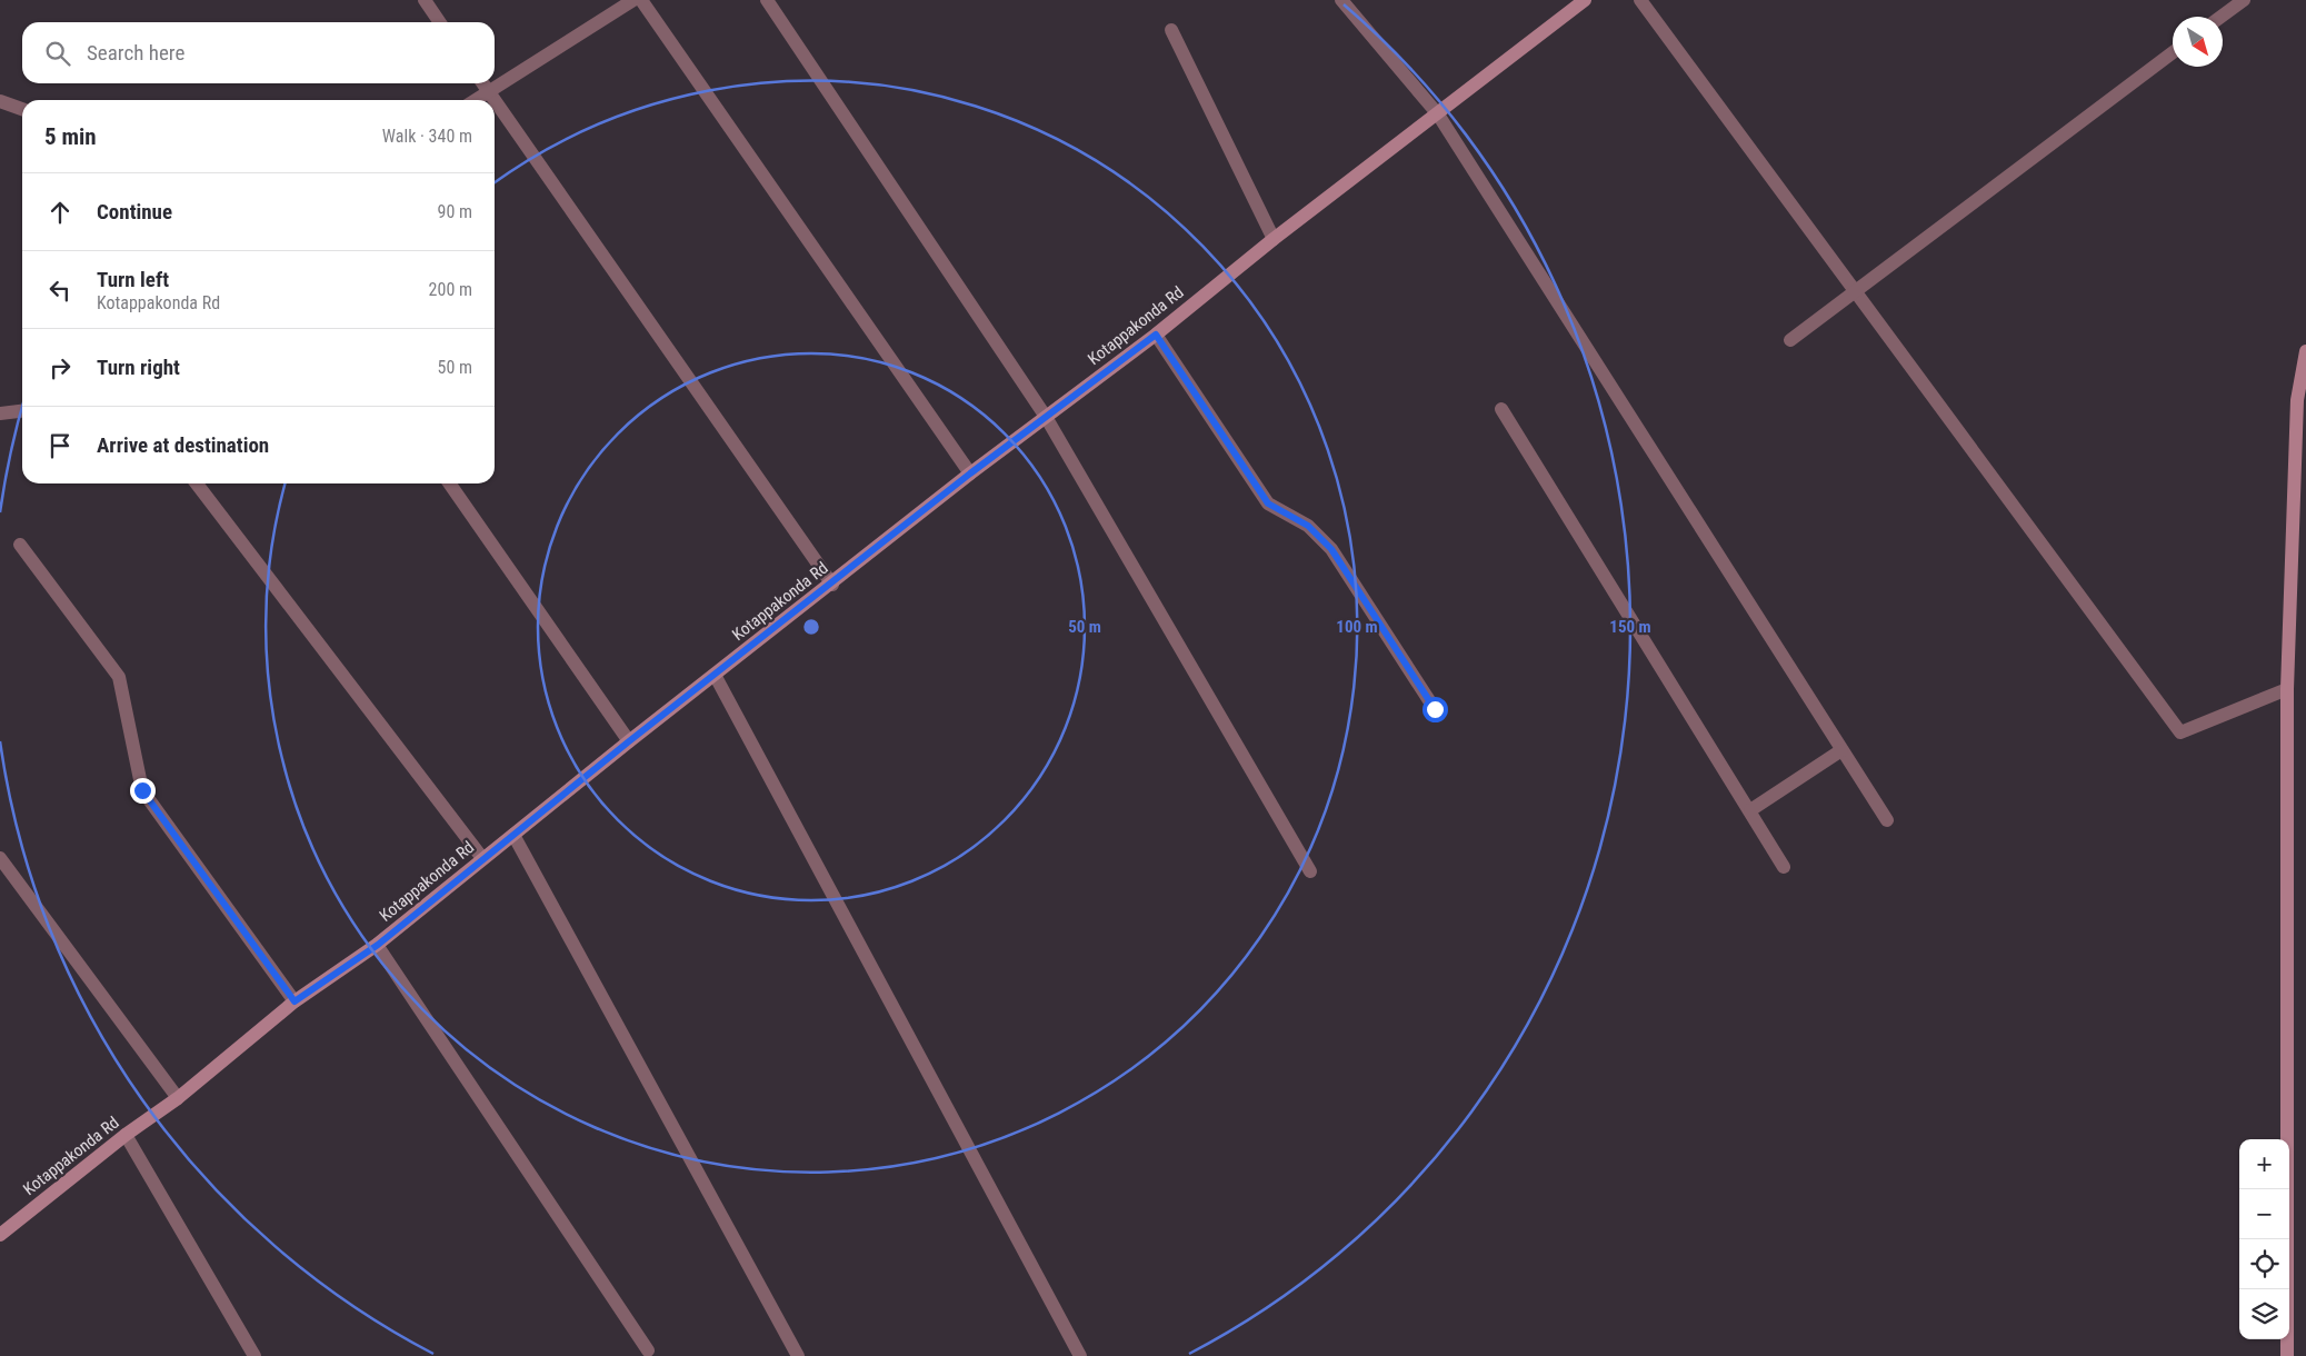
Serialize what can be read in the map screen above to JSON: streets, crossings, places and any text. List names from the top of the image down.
{
  "streets": {
    "main road": ["Kotappakonda Rd"]
  },
  "north": "bottom right",
  "page": {
    "search": "Search here",
    "heading": ["5 min", "Walk · 340 m"],
    "list": [
      ["Continue", "90 m"],
      ["Turn left", "Kotappakonda Rd", "200 m"],
      ["Turn right", "50 m"],
      "Arrive at destination"
    ],
    "map_buttons": ["+", "−"]
  },
  "rings": ["50 m", "100 m", "150 m"]
}
